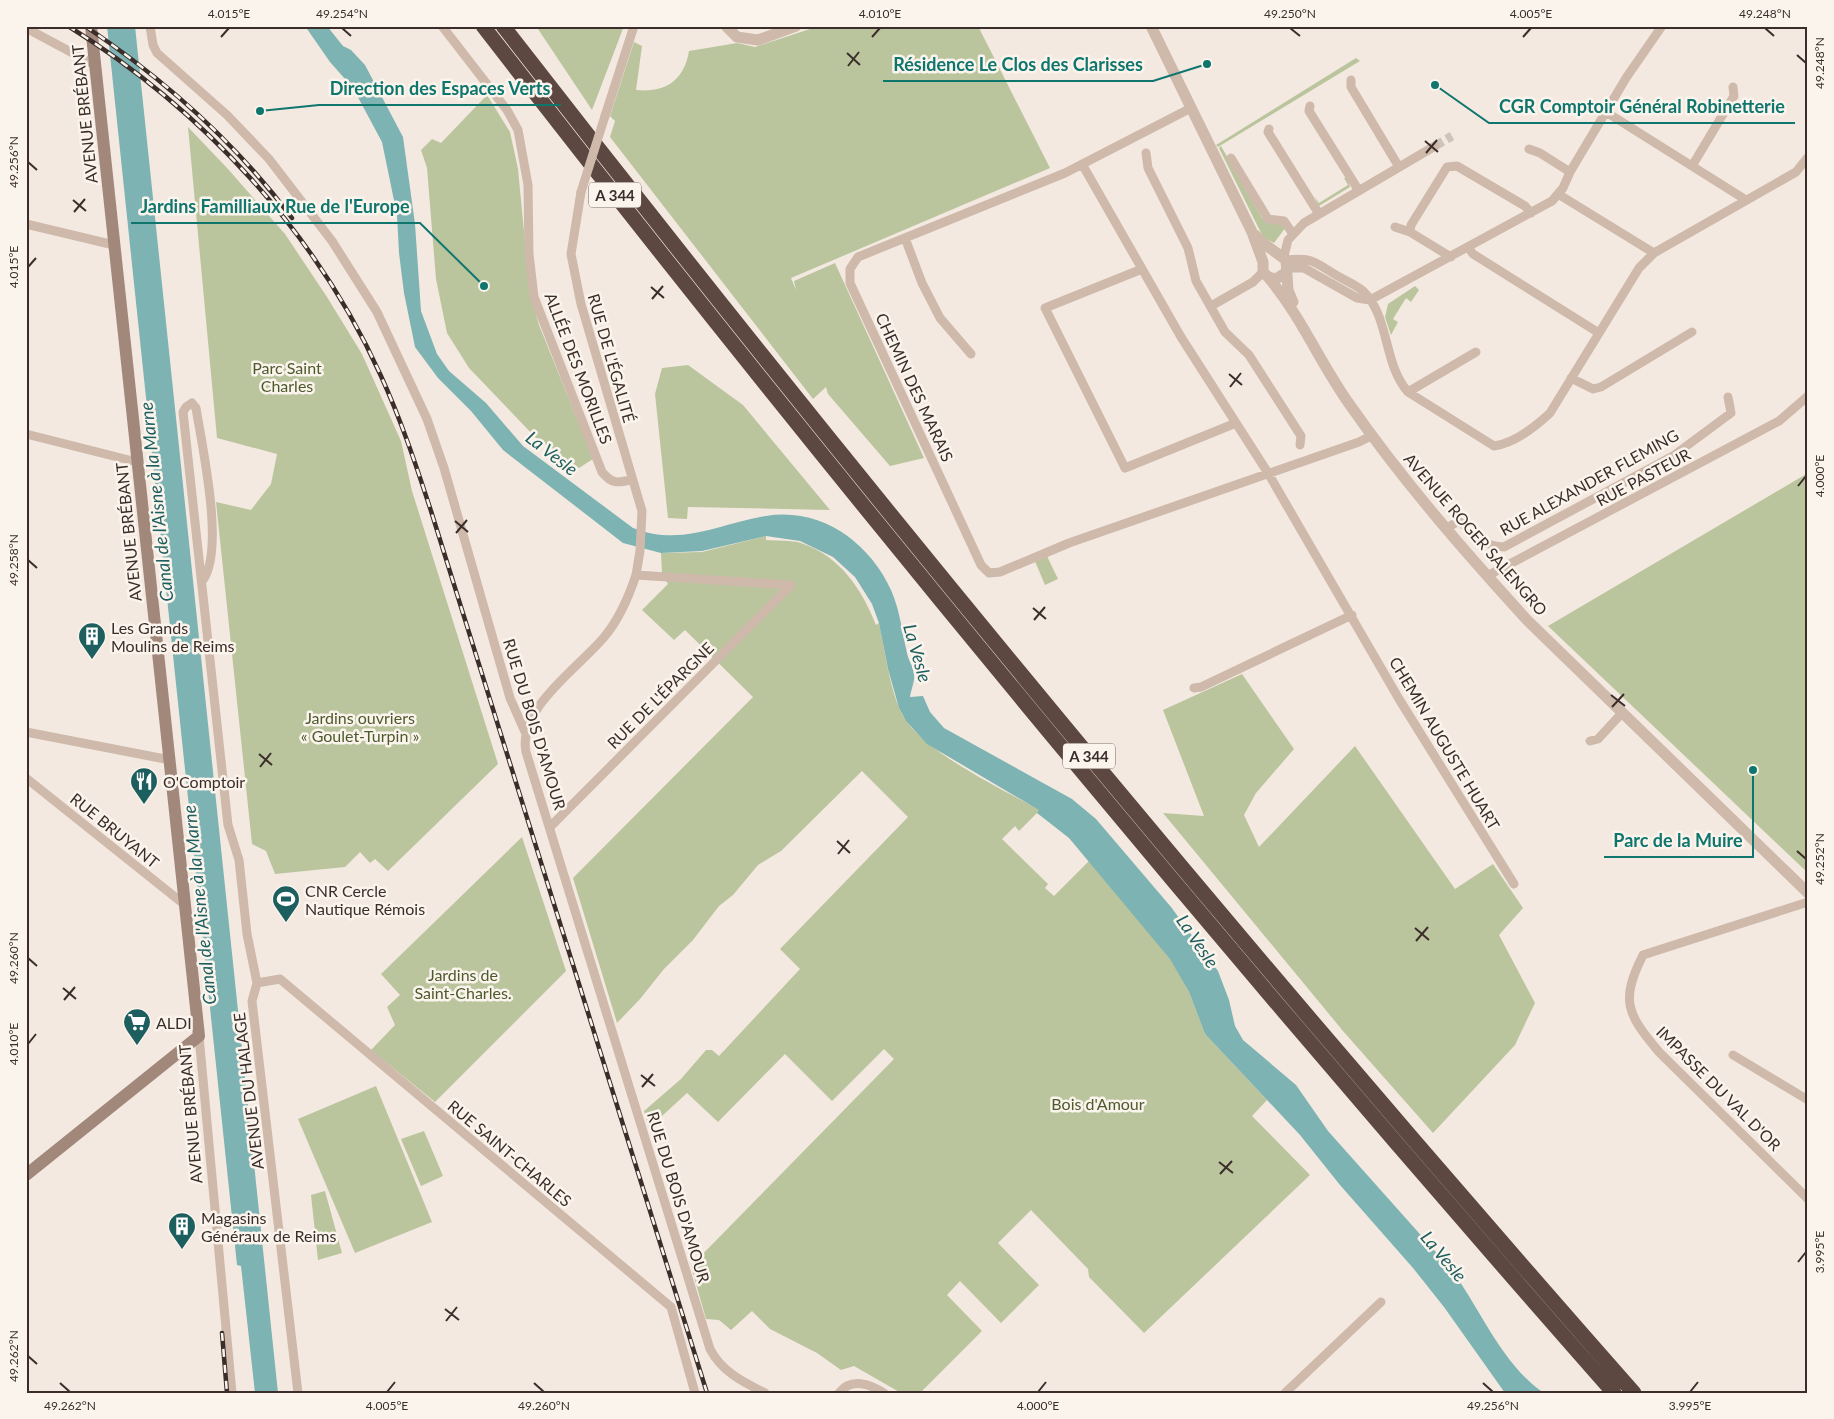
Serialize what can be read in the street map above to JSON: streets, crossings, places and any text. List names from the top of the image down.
{
  "streets": {
    "highway": ["A 344"],
    "main road": ["AVENUE BRÉBANT"],
    "street": [
      "RUE DE L'ÉGALITÉ",
      "ALLÉE DES MORILLES",
      "CHEMIN DES MARAIS",
      "RUE PASTEUR",
      "RUE ALEXANDER FLEMING",
      "AVENUE ROGER SALENGRO",
      "RUE DE L'ÉPARGNE",
      "RUE DU BOIS D'AMOUR",
      "CHEMIN AUGUSTE HUART",
      "RUE BRUYANT",
      "IMPASSE DU VAL D'OR",
      "AVENUE DU HALAGE",
      "RUE SAINT-CHARLES"
    ]
  },
  "crossings": [
    ["AVENUE BRÉBANT", "RUE BRUYANT"],
    ["RUE DE L'ÉGALITÉ", "ALLÉE DES MORILLES"],
    ["RUE DE L'ÉGALITÉ", "RUE DE L'ÉPARGNE"],
    ["CHEMIN DES MARAIS", "AVENUE ROGER SALENGRO"],
    ["CHEMIN DES MARAIS", "CHEMIN AUGUSTE HUART"],
    ["RUE PASTEUR", "AVENUE ROGER SALENGRO"],
    ["RUE ALEXANDER FLEMING", "AVENUE ROGER SALENGRO"],
    ["RUE DE L'ÉPARGNE", "RUE DU BOIS D'AMOUR"],
    ["AVENUE DU HALAGE", "RUE SAINT-CHARLES"]
  ],
  "water": ["La Vesle", "Canal de l'Aisne à la Marne"],
  "parks": [
    "Parc Saint Charles",
    "Jardins ouvriers « Goulet-Turpin »",
    "Jardins de Saint-Charles.",
    "Bois d'Amour"
  ],
  "places": {
    "other": [
      "Résidence Le Clos des Clarisses",
      "CGR Comptoir Général Robinetterie",
      "Direction des Espaces Verts",
      "Jardins Familliaux Rue de l'Europe",
      "Parc de la Muire"
    ],
    "building": ["Les Grands Moulins de Reims", "Magasins Généraux de Reims"],
    "restaurant": ["O'Comptoir"],
    "sports": ["CNR Cercle Nautique Rémois"],
    "supermarket": ["ALDI"]
  },
  "coordinates": [
    "4.015°E",
    "49.254°N",
    "4.010°E",
    "49.250°N",
    "4.005°E",
    "49.248°N",
    "49.256°N",
    "4.000°E",
    "49.258°N",
    "49.252°N",
    "49.260°N",
    "3.995°E",
    "49.262°N"
  ]
}
